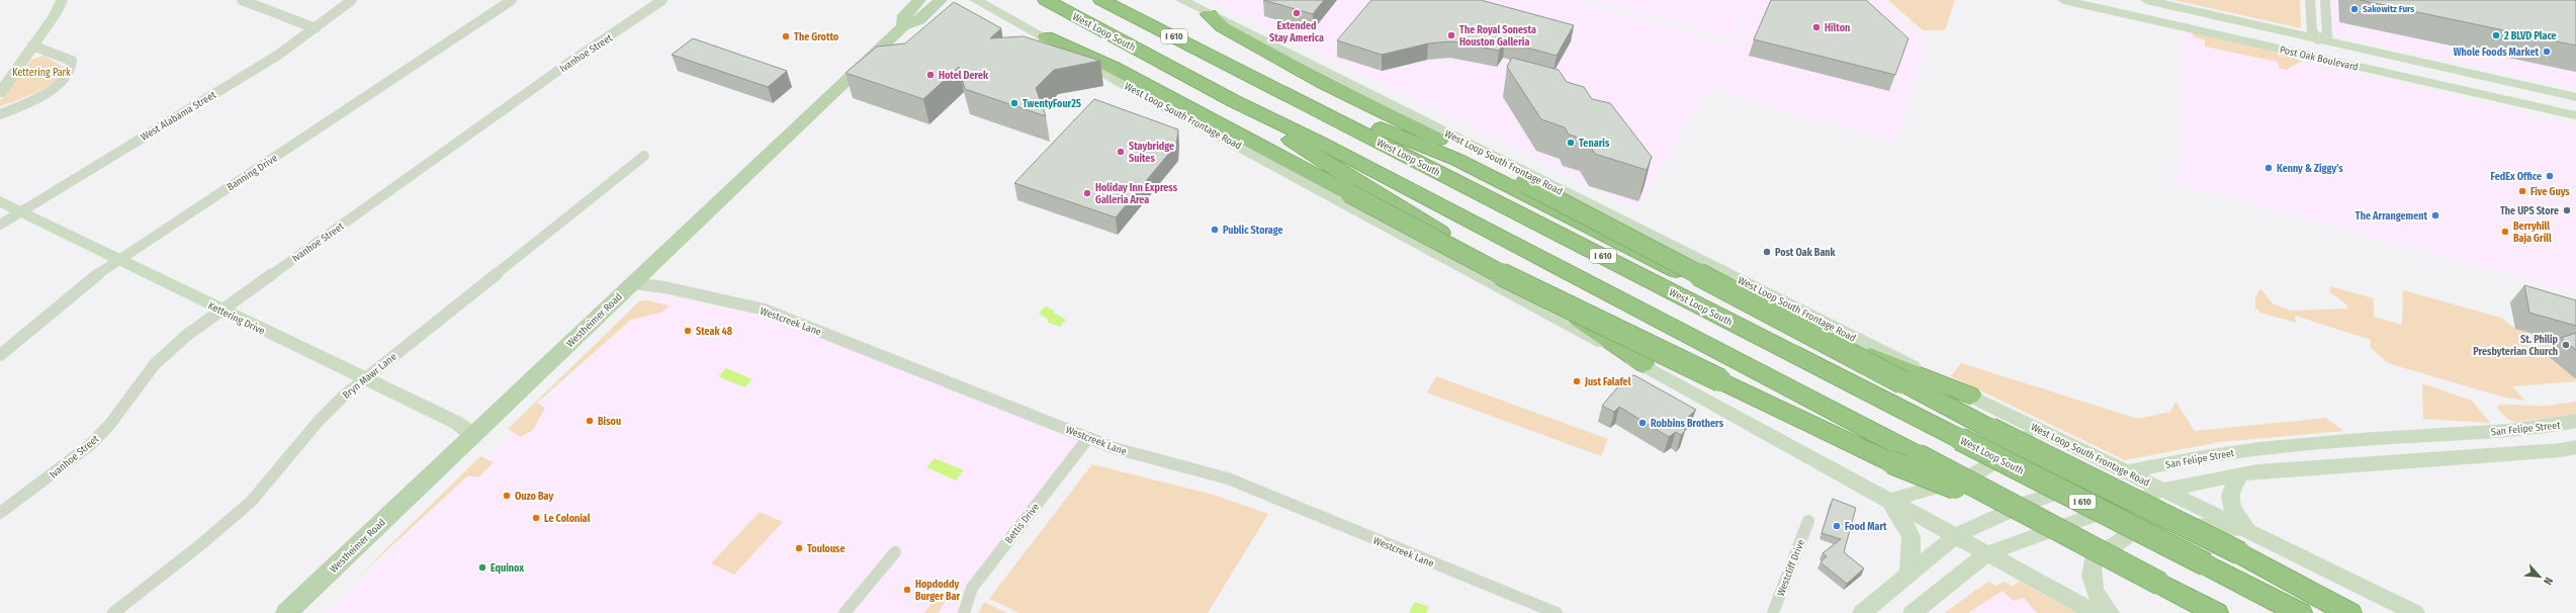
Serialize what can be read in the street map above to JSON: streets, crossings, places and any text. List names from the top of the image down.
{
  "streets": {
    "highway": ["West Loop South", "I 610"],
    "main road": [
      "Post Oak Boulevard",
      "West Loop South Frontage Road",
      "Kettering Drive",
      "Westheimer Road",
      "San Felipe Street"
    ],
    "street": [
      "Ivanhoe Street",
      "West Alabama Street",
      "Banning Drive",
      "Westcreek Lane",
      "Bryn Mawr Lane",
      "Bettis Drive",
      "Westcliff Drive"
    ]
  },
  "crossings": [
    ["Ivanhoe Street", "Kettering Drive"],
    ["West Alabama Street", "Kettering Drive"],
    ["West Loop South Frontage Road", "San Felipe Street"],
    ["Banning Drive", "Kettering Drive"],
    ["Kettering Drive", "Westheimer Road"],
    ["Kettering Drive", "Bryn Mawr Lane"],
    ["Westheimer Road", "Westcreek Lane"],
    ["Westcreek Lane", "Bettis Drive"]
  ],
  "parks": ["Kettering Park"],
  "places": [
    "Sakowitz Furs",
    "Extended Stay America",
    "Hilton",
    "The Royal Sonesta Houston Galleria",
    "2 BLVD Place",
    "The Grotto",
    "Whole Foods Market",
    "Hotel Derek",
    "TwentyFour25",
    "Tenaris",
    "Staybridge Suites",
    "Kenny & Ziggy’s",
    "FedEx Office",
    "Five Guys",
    "Holiday Inn Express Galleria Area",
    "The UPS Store",
    "The Arrangement",
    "Public Storage",
    "Berryhill Baja Grill",
    "Post Oak Bank",
    "Steak 48",
    "St. Philip Presbyterian Church",
    "Just Falafel",
    "Bisou",
    "Robbins Brothers",
    "Ouzo Bay",
    "Le Colonial",
    "Food Mart",
    "Toulouse",
    "Equinox",
    "Hopdoddy Burger Bar"
  ],
  "north": "bottom right"
}
